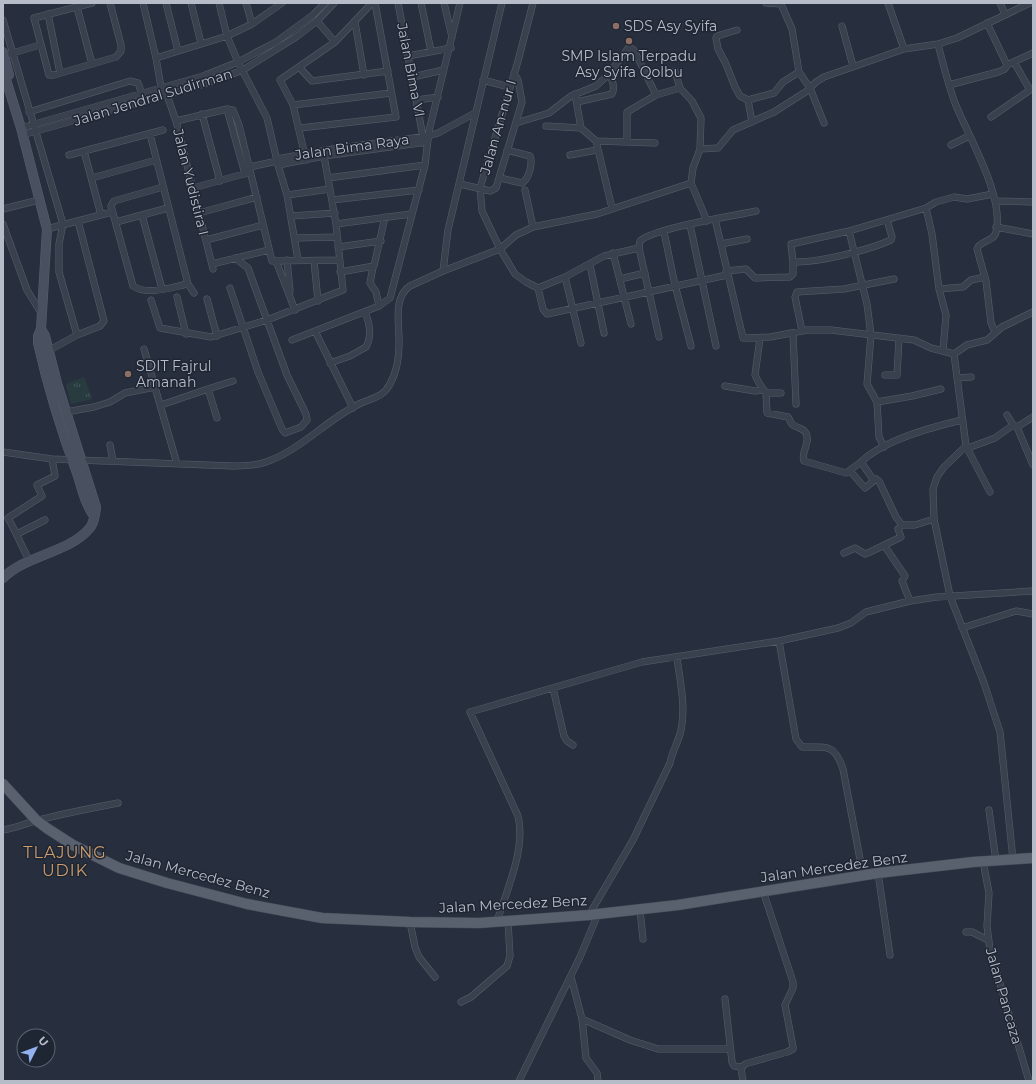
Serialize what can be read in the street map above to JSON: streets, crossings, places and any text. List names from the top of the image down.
{
  "streets": {
    "main road": ["Jalan Mercedez Benz"],
    "street": [
      "Jalan Bima VI",
      "Jalan Jendral Sudirman",
      "Jalan An-nur I",
      "Jalan Bima Raya",
      "Jalan Yudistira I",
      "Jalan Pancaza"
    ]
  },
  "crossings": [
    ["Jalan Bima VI", "Jalan Bima Raya"],
    ["Jalan Jendral Sudirman", "Jalan Yudistira I"],
    ["Jalan Bima Raya", "Jalan Yudistira I"],
    ["Jalan Mercedez Benz", "Jalan Pancaza"]
  ],
  "districts": ["TLAJUNG UDIK"],
  "places": ["SDS Asy Syifa", "SMP Islam Terpadu Asy Syifa Qolbu", "SDIT Fajrul Amanah"],
  "north": "top right"
}
